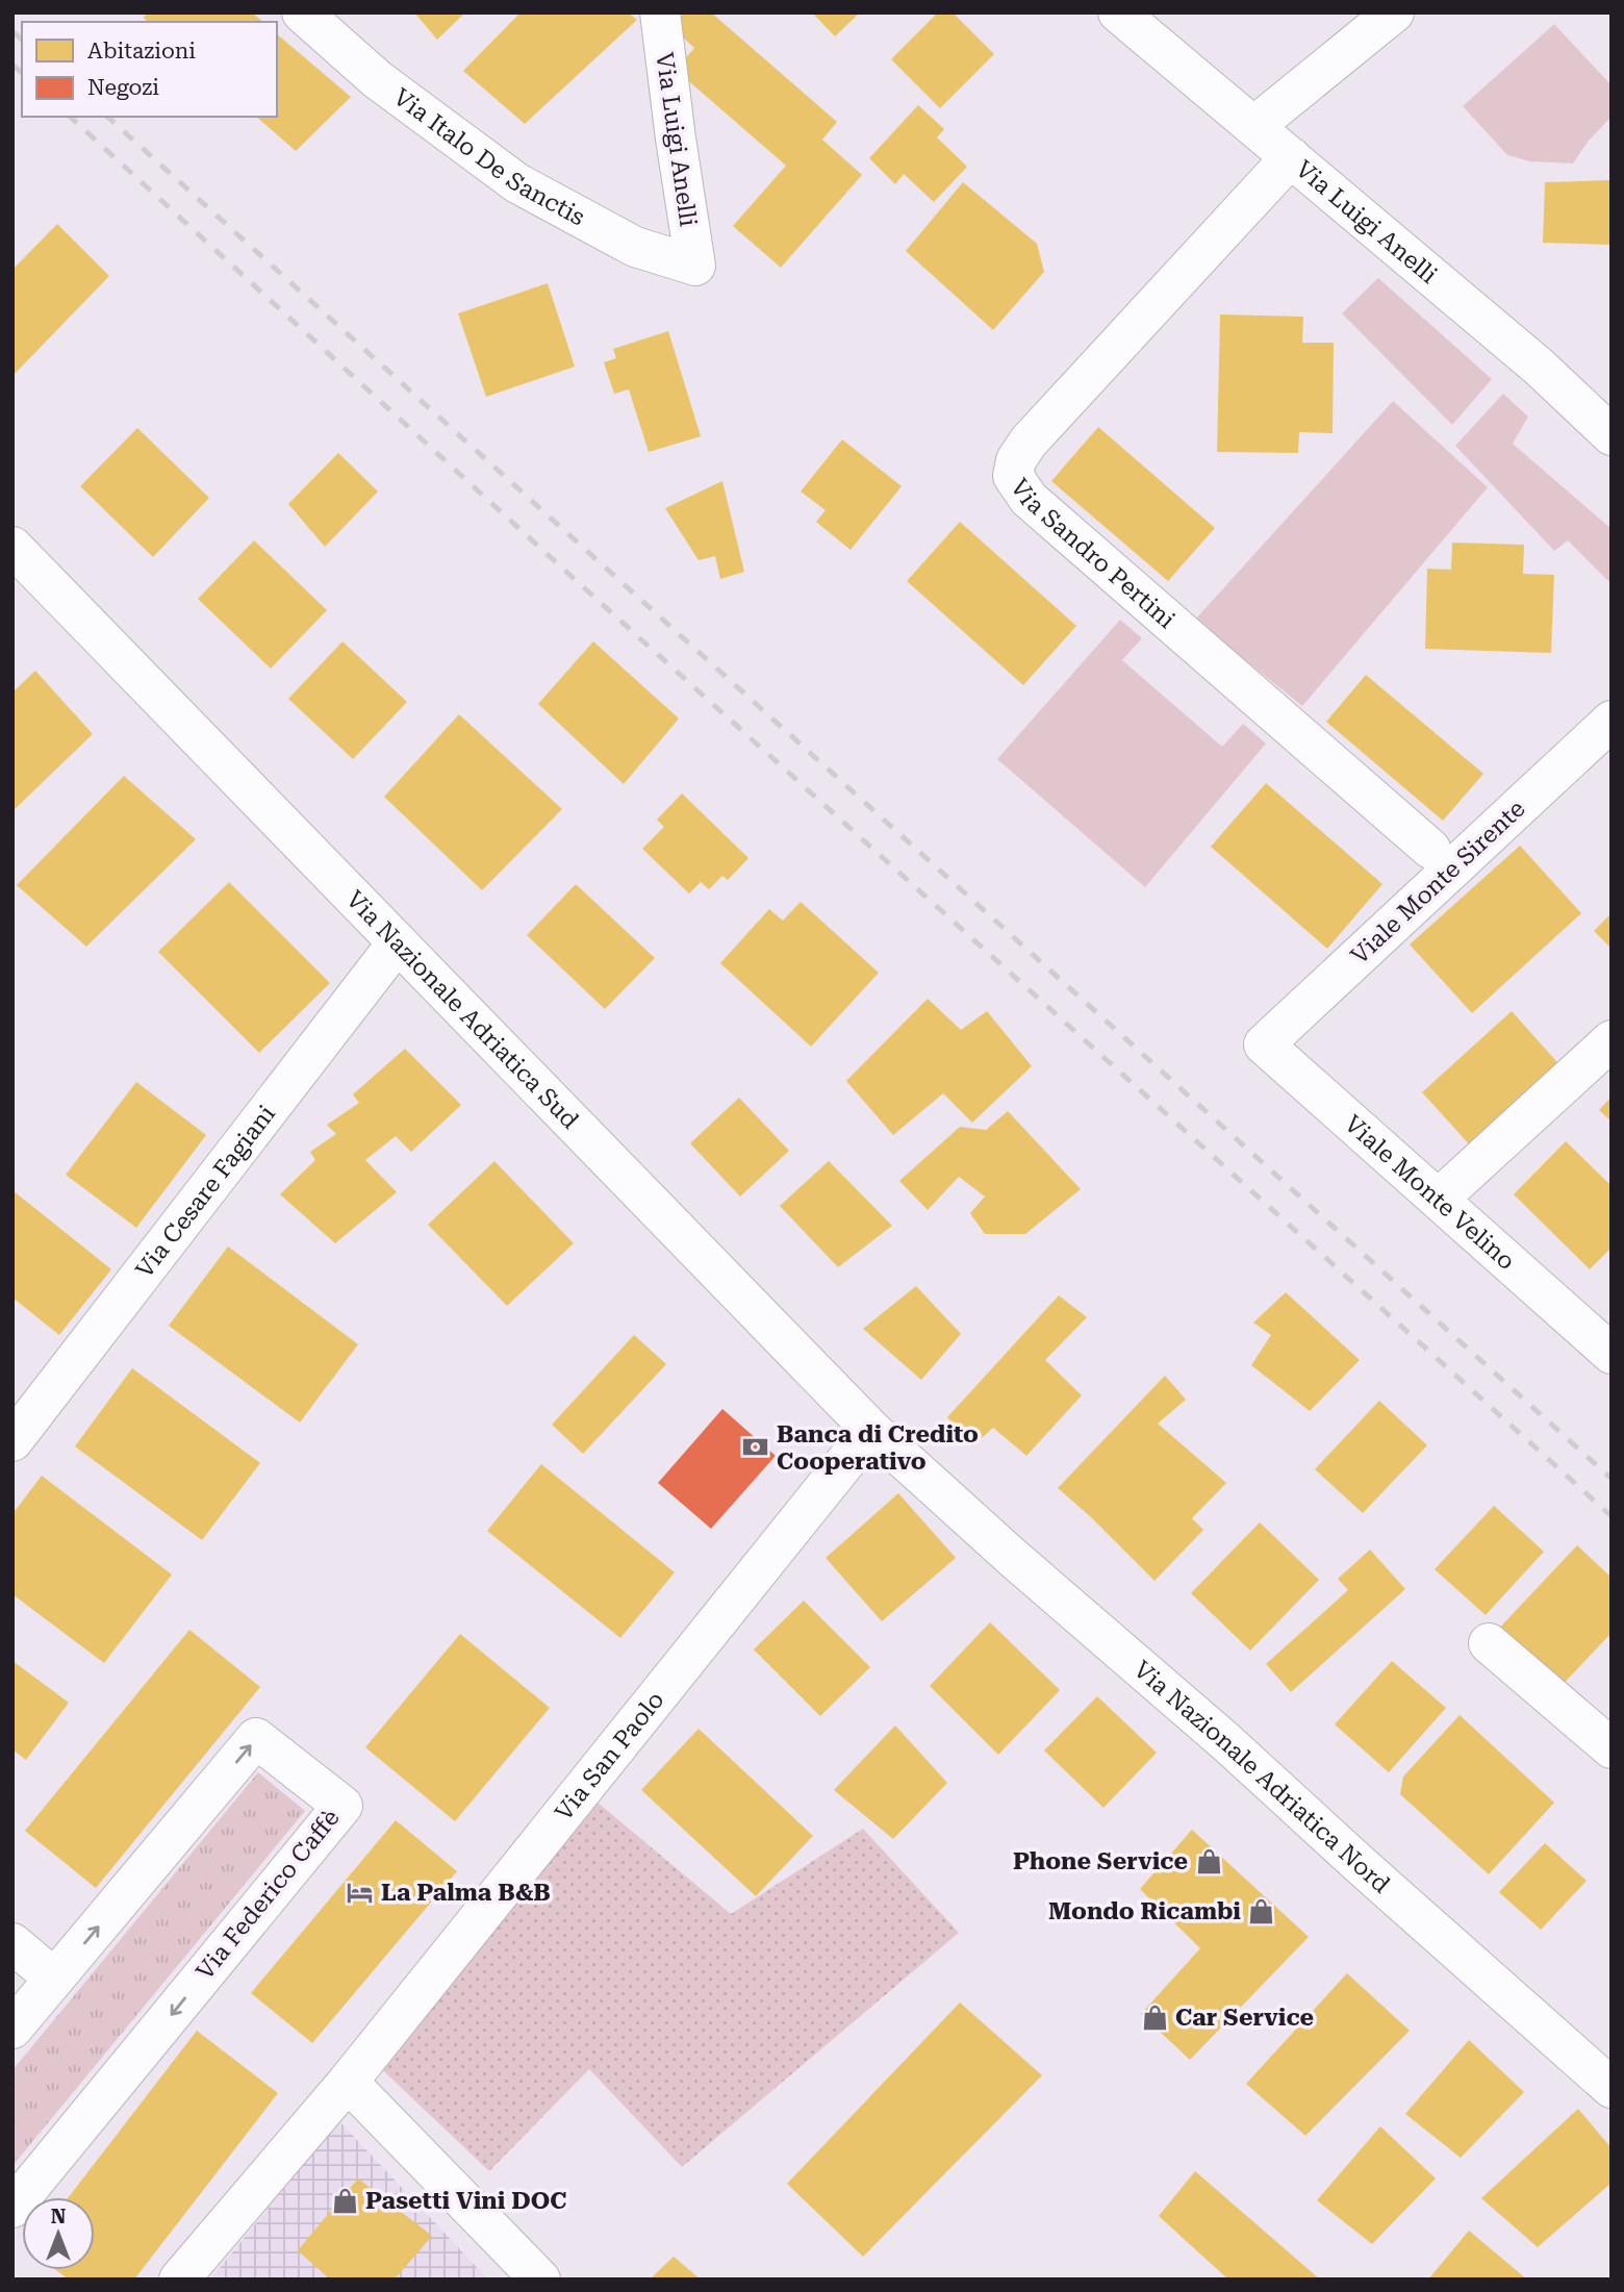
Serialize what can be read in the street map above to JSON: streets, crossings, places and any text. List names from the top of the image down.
{
  "streets": {
    "street": [
      "Via Luigi Anelli",
      "Via Italo De Sanctis",
      "Via Sandro Pertini",
      "Viale Monte Sirente",
      "Via Nazionale Adriatica Sud",
      "Via Cesare Fagiani",
      "Viale Monte Velino",
      "Via San Paolo",
      "Via Nazionale Adriatica Nord",
      "Via Federico Caffè"
    ]
  },
  "crossings": [
    ["Via Luigi Anelli", "Via Italo De Sanctis"],
    ["Via Luigi Anelli", "Via Sandro Pertini"],
    ["Viale Monte Sirente", "Viale Monte Velino"],
    ["Via Nazionale Adriatica Sud", "Via Cesare Fagiani"],
    ["Via Nazionale Adriatica Sud", "Via San Paolo"],
    ["Via Nazionale Adriatica Sud", "Via Nazionale Adriatica Nord"]
  ],
  "places": {
    "bank": ["Banca di Credito Cooperativo"],
    "shop": [
      "Phone Service",
      "Mondo Ricambi",
      "Car Service",
      "Pasetti Vini DOC"
    ],
    "hotel": ["La Palma B&B"]
  },
  "legend": ["Abitazioni", "Negozi"],
  "north": "top"
}
